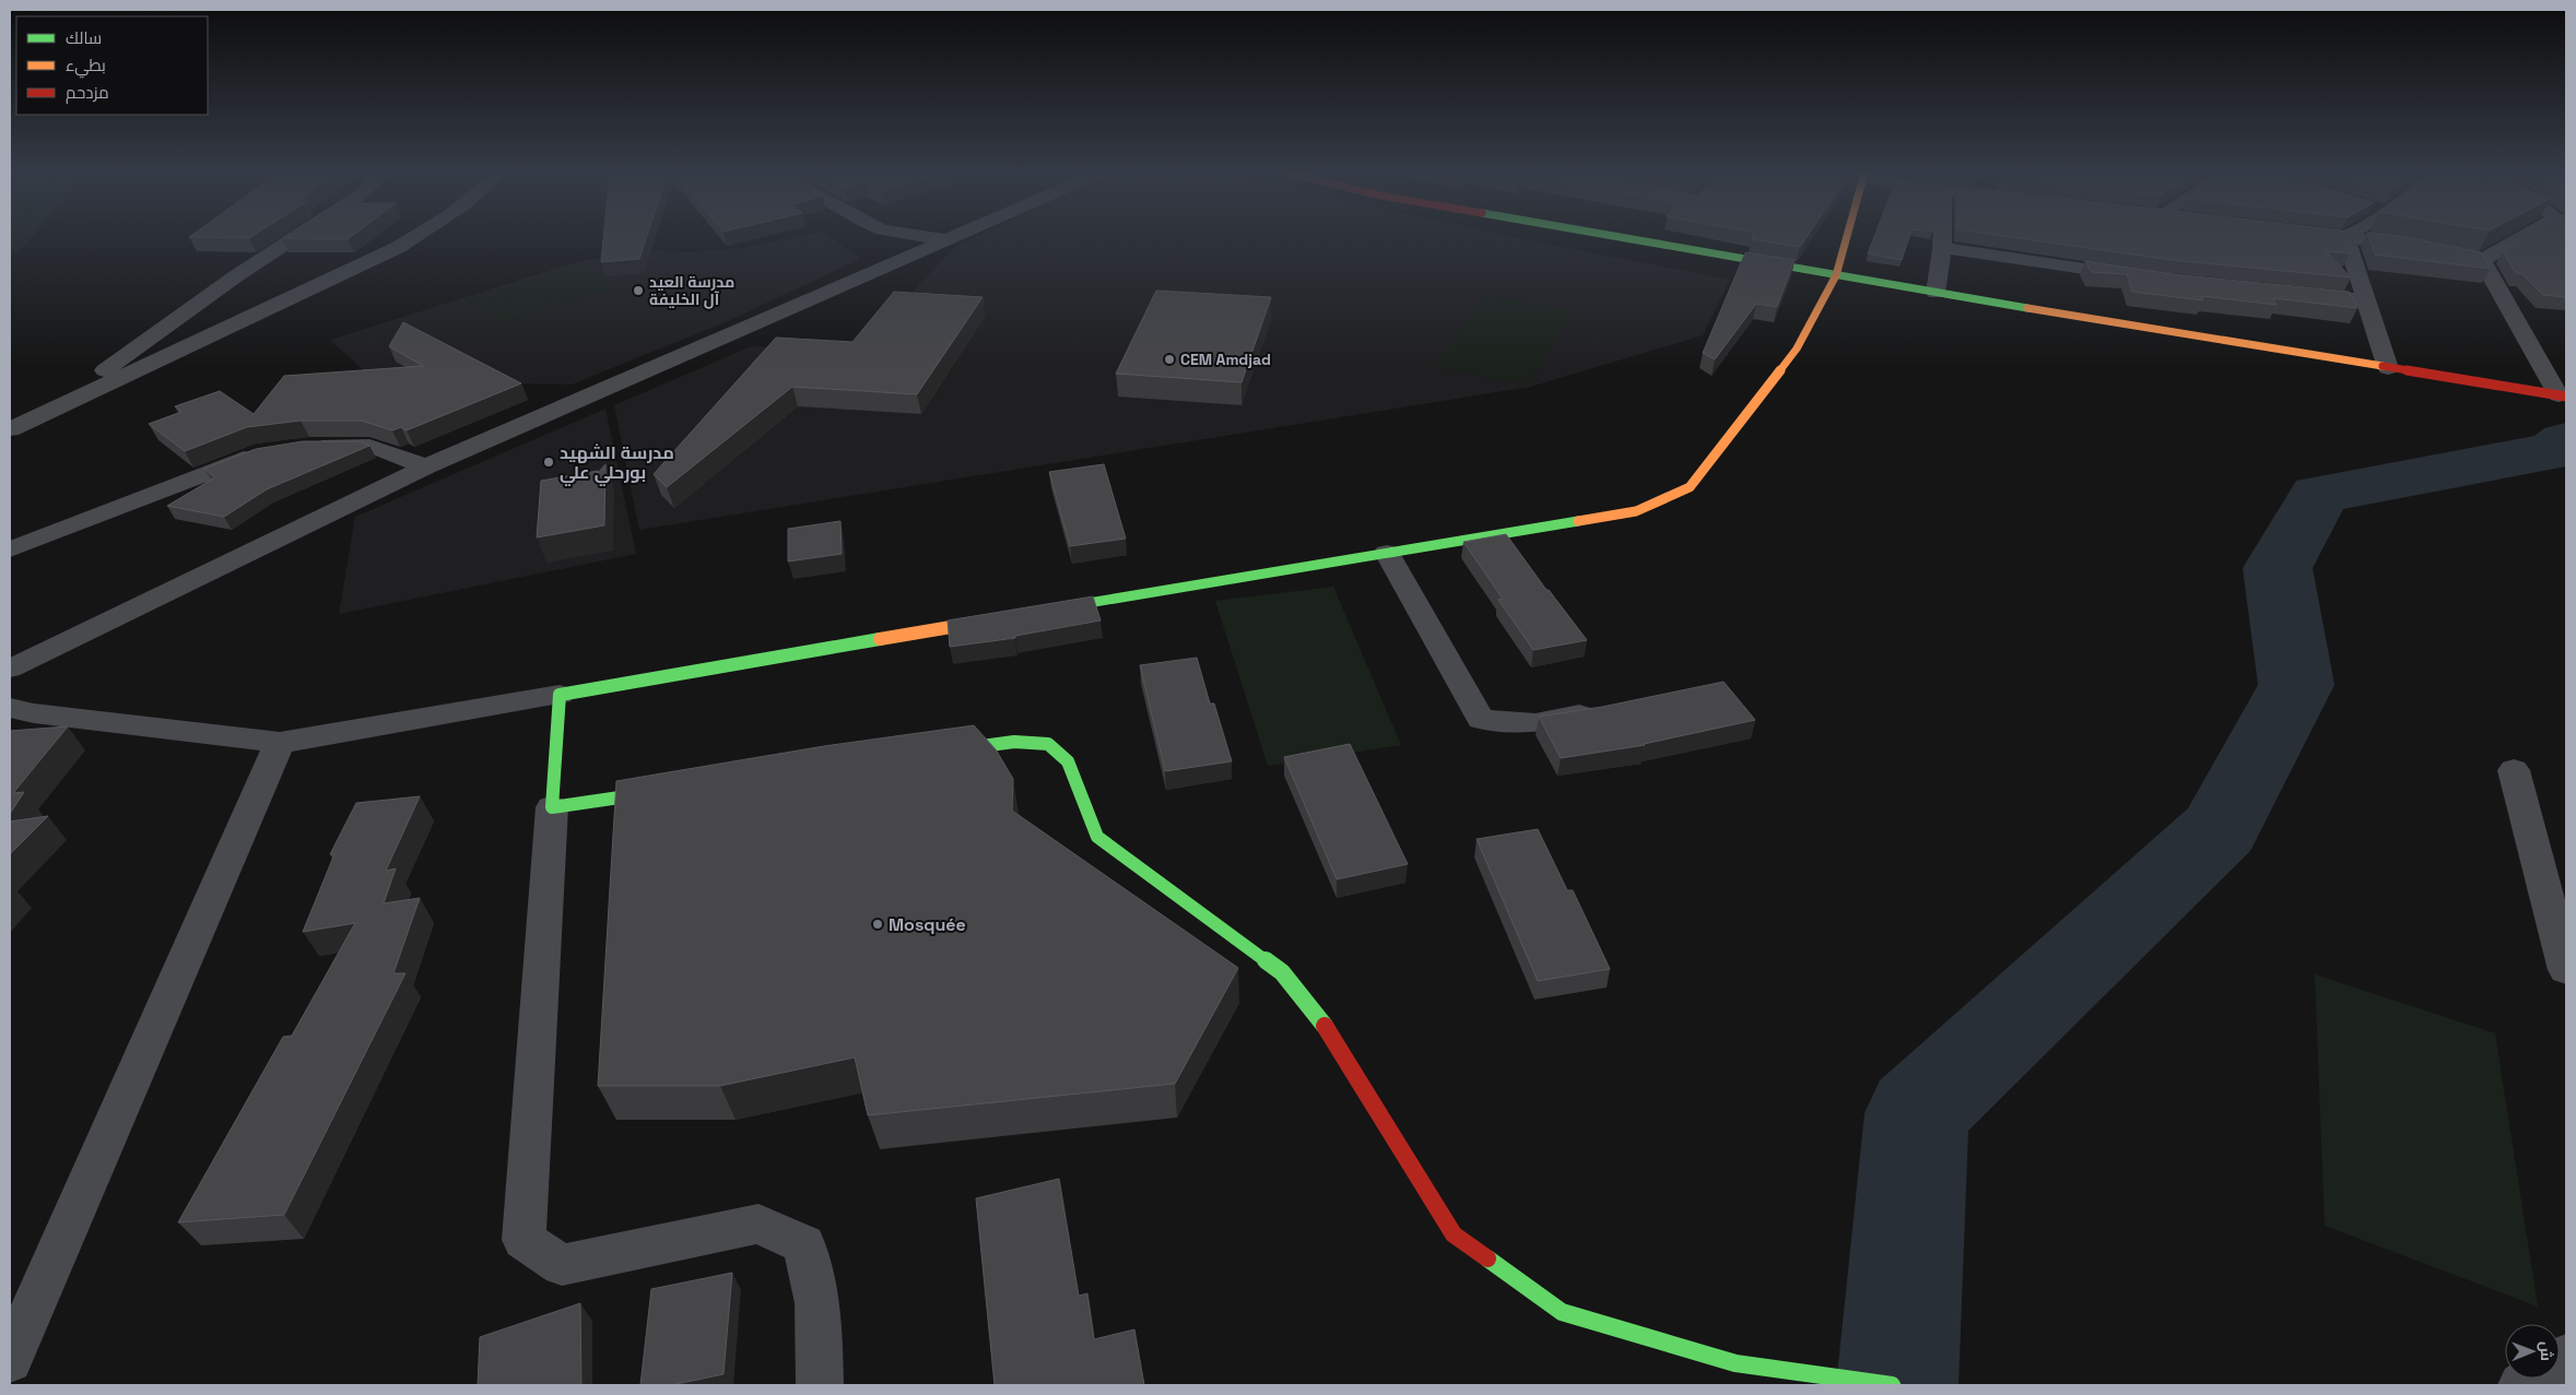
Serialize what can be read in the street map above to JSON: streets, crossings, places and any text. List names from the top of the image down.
{
  "places": [
    "مدرسة العيد آل الخليفة",
    "CEM Amdjad",
    "مدرسة الشهيد بورحلي علي",
    "Mosquée"
  ],
  "legend": ["سالك", "بطيء", "مزدحم"],
  "north": "right"
}
